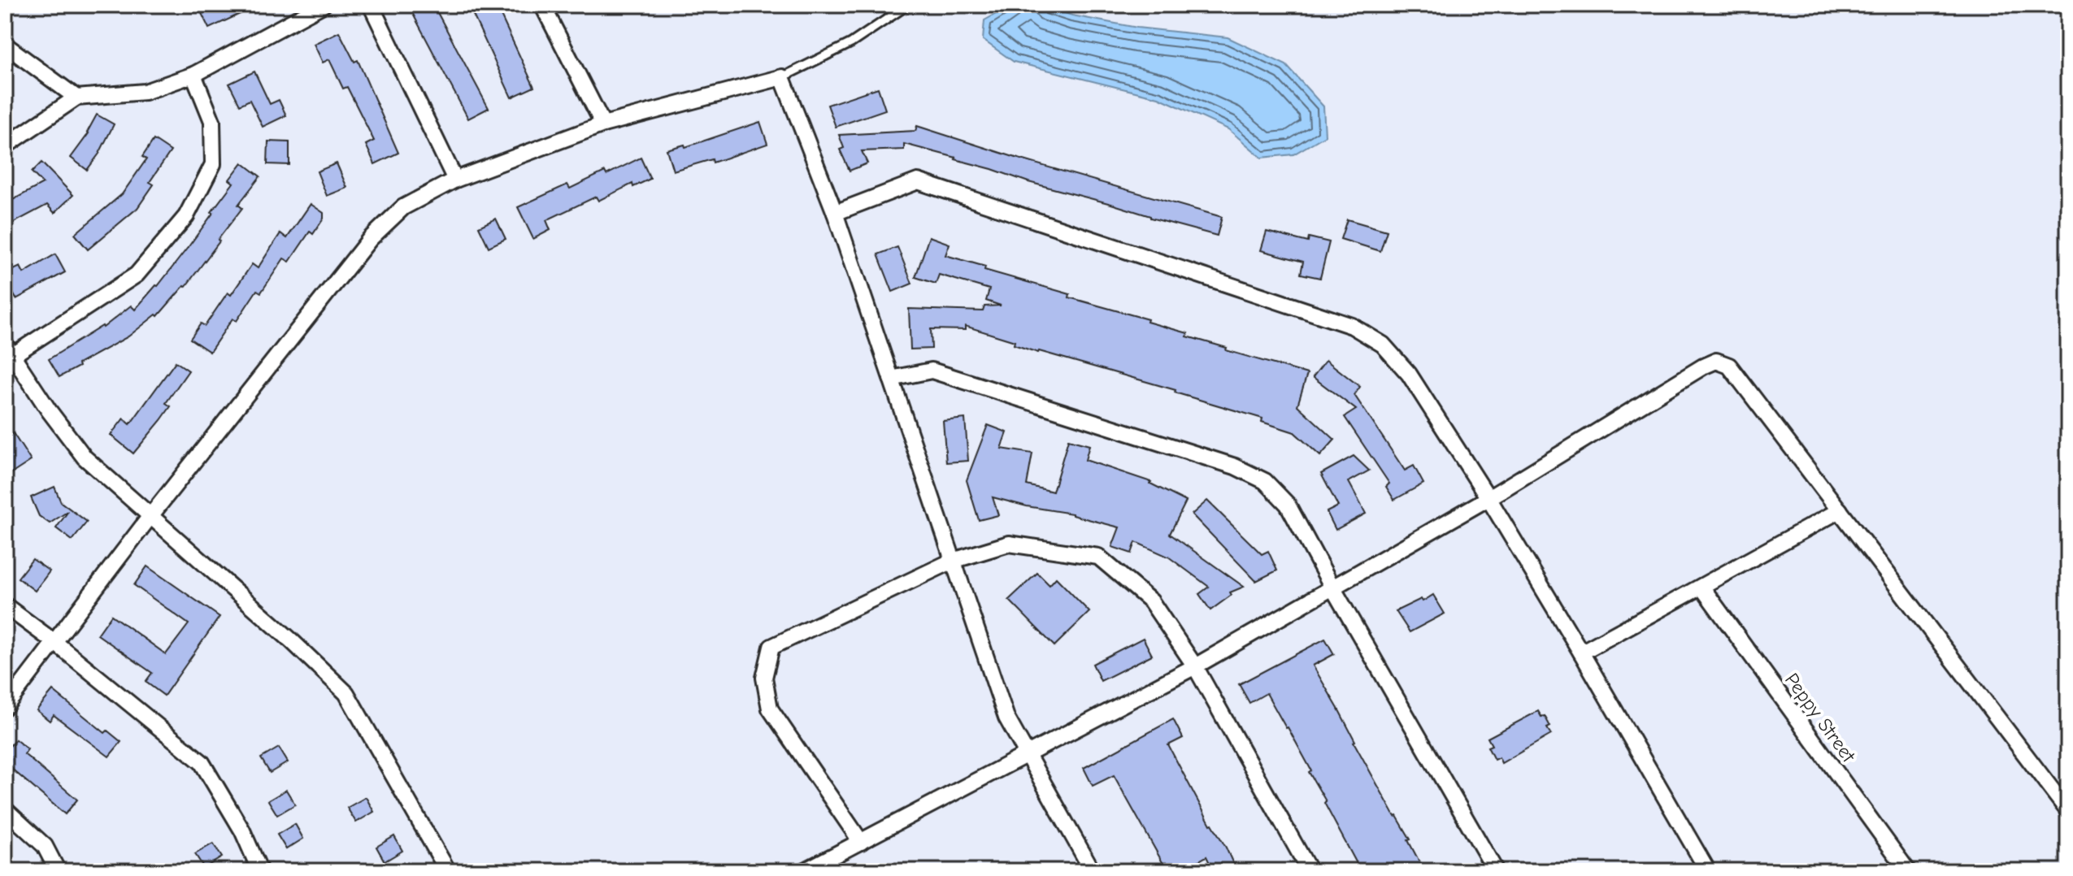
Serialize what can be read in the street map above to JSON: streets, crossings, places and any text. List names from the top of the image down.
{
  "streets": {
    "street": ["Peppy Street"]
  }
}
